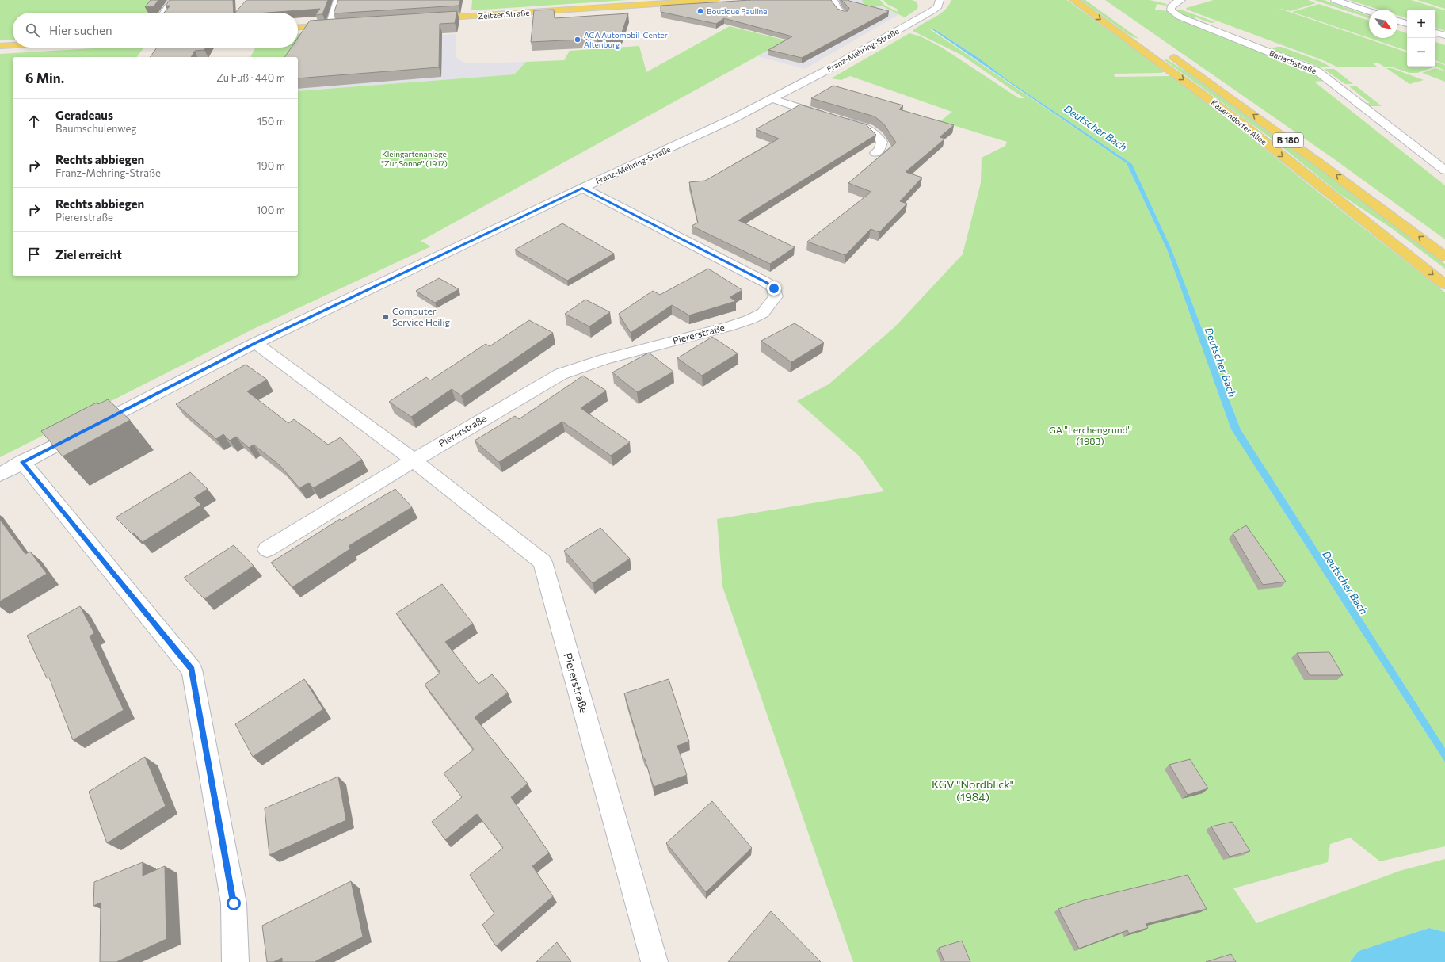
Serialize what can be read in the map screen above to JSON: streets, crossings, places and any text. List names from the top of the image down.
{
  "streets": {
    "main road": ["Zeitzer Straße", "Kauerndorfer Allee", "B 180"],
    "street": ["Franz-Mehring-Straße", "Barlachstraße", "Piererstraße"]
  },
  "crossings": [
    ["Franz-Mehring-Straße", "Piererstraße"]
  ],
  "water": ["Deutscher Bach"],
  "parks": ["Kleingartenanlage \"Zur Sonne\" (1917)", "GA \"Lerchengrund\" (1983)", "KGV \"Nordblick\" (1984)"],
  "places": ["Boutique Pauline", "ACA Automobil-Center Altenburg", "Computer Service Heilig"],
  "north": "bottom right",
  "page": {
    "map_buttons": ["+", "−"],
    "search": "Hier suchen",
    "heading": ["6 Min.", "Zu Fuß · 440 m"],
    "list": [
      ["Geradeaus", "Baumschulenweg", "150 m"],
      ["Rechts abbiegen", "Franz-Mehring-Straße", "190 m"],
      ["Rechts abbiegen", "Piererstraße", "100 m"],
      "Ziel erreicht"
    ]
  }
}
